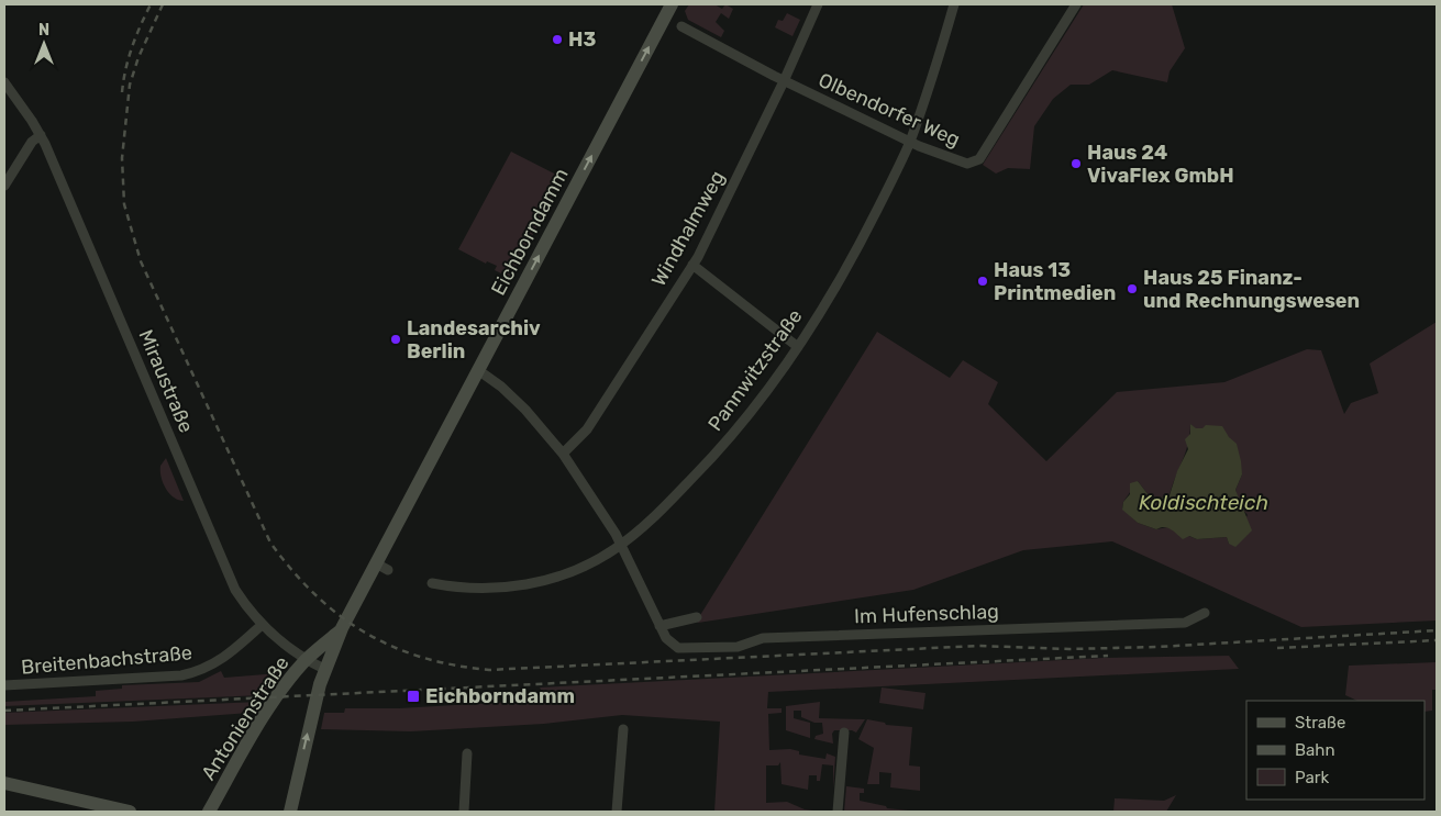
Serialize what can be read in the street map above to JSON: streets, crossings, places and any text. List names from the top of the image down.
{
  "streets": {
    "main road": ["Eichborndamm", "Antonienstraße"],
    "street": [
      "Olbendorfer Weg",
      "Windhalmweg",
      "Pannwitzstraße",
      "Miraustraße",
      "Im Hufenschlag",
      "Breitenbachstraße"
    ]
  },
  "crossings": [
    ["Olbendorfer Weg", "Windhalmweg"],
    ["Olbendorfer Weg", "Pannwitzstraße"],
    ["Windhalmweg", "Im Hufenschlag"],
    ["Eichborndamm", "Miraustraße"],
    ["Eichborndamm", "Im Hufenschlag"],
    ["Eichborndamm", "Antonienstraße"],
    ["Pannwitzstraße", "Im Hufenschlag"],
    ["Miraustraße", "Breitenbachstraße"],
    ["Miraustraße", "Antonienstraße"]
  ],
  "one_way": ["Eichborndamm"],
  "water": ["Koldischteich"],
  "places": {
    "other": [
      "H3",
      "Haus 24 VivaFlex GmbH",
      "Haus 13 Printmedien",
      "Haus 25 Finanz- und Rechnungswesen",
      "Landesarchiv Berlin"
    ],
    "transit": ["Eichborndamm"]
  },
  "legend": ["Straße", "Bahn", "Park"],
  "north": "top"
}
